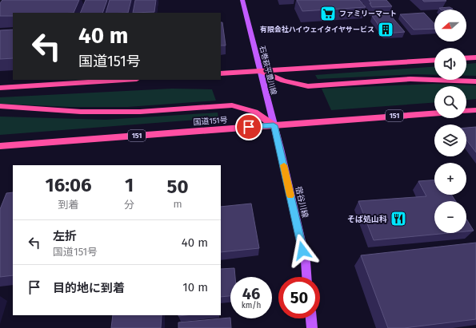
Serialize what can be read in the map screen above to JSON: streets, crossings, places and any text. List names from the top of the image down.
{
  "streets": {
    "highway": ["151", "国道151号"],
    "main road": ["石巻萩平豊川線", "宿谷川線"]
  },
  "crossings": [
    ["石巻萩平豊川線", "国道151号"],
    ["石巻萩平豊川線", "宿谷川線"],
    ["国道151号", "宿谷川線"]
  ],
  "places": {
    "supermarket": ["ファミリーマート"],
    "building": ["有限会社ハイウェイタイヤサービス"],
    "restaurant": ["そば処山科"]
  },
  "north": "left",
  "page": {
    "map_buttons": ["+", "−"],
    "turn": ["40 m", "国道151号"],
    "eta": [
      "16:06",
      "到着",
      "1",
      "分",
      "50",
      "m"
    ],
    "list": [
      {
        "name": "左折",
        "note": "国道151号",
        "value": "40 m"
      },
      {
        "name": "目的地に到着",
        "value": "10 m"
      }
    ],
    "speed": "46 km/h",
    "limit": "50"
  }
}
